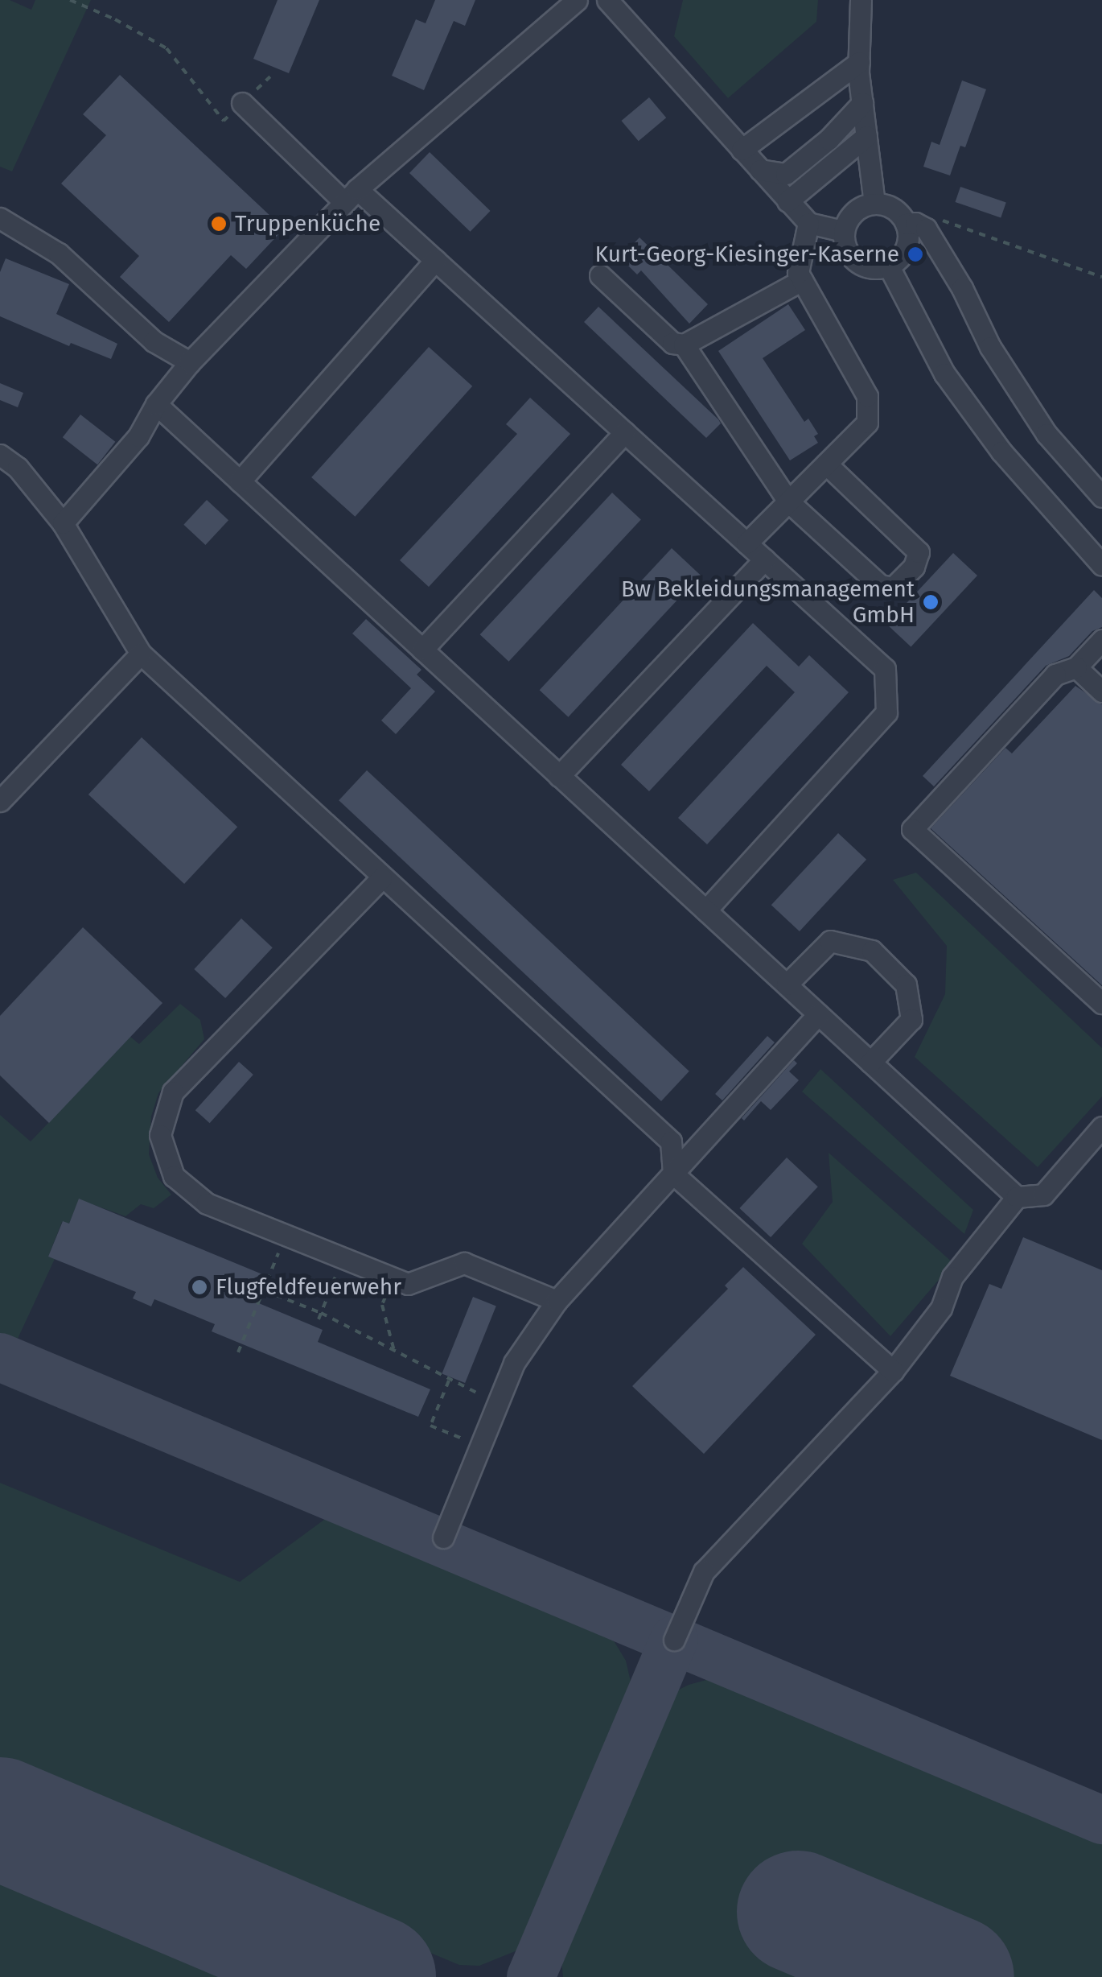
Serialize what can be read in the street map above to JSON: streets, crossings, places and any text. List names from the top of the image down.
{
  "places": [
    "Truppenküche",
    "Kurt-Georg-Kiesinger-Kaserne",
    "Bw Bekleidungsmanagement GmbH",
    "Flugfeldfeuerwehr"
  ]
}
